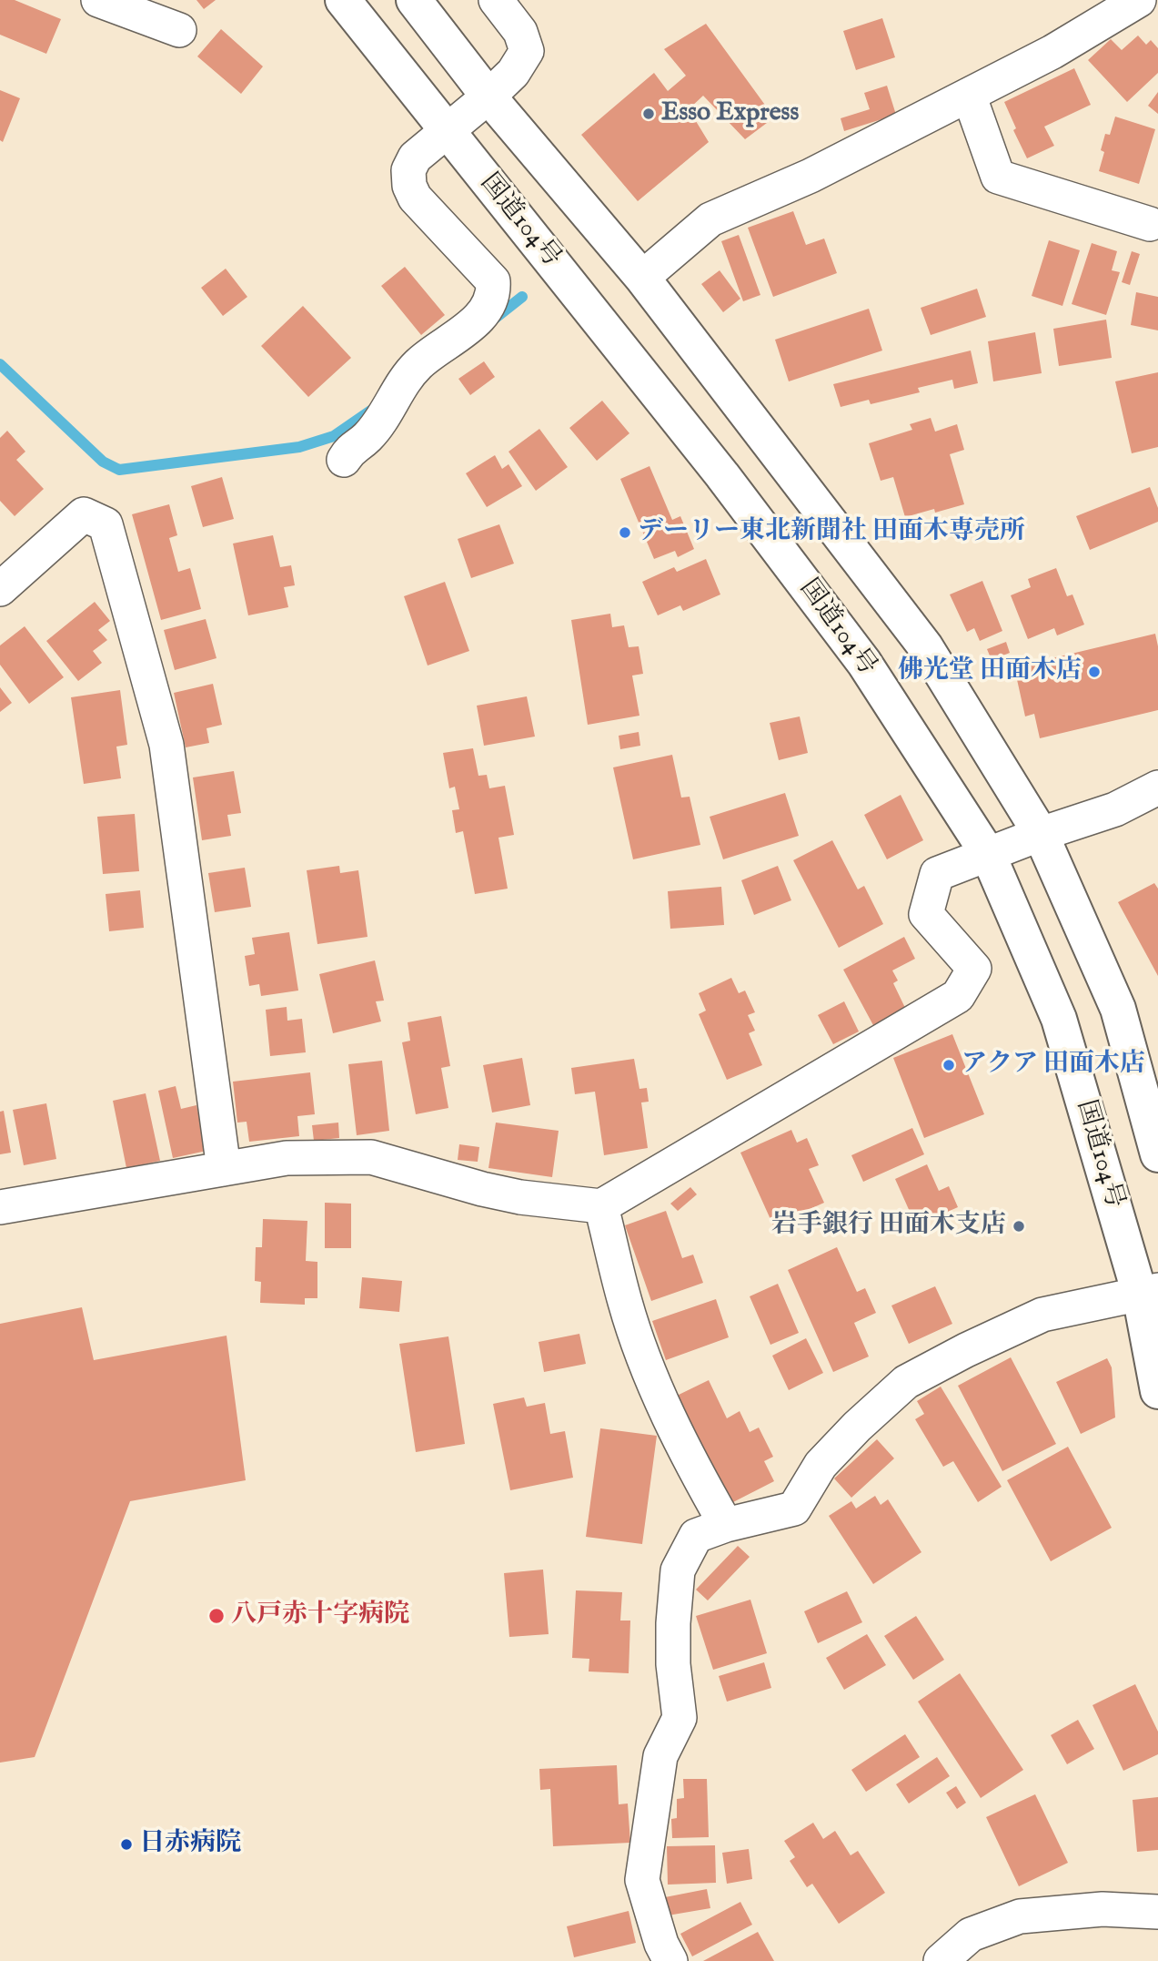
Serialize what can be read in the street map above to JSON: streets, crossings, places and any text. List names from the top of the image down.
{
  "streets": {
    "highway": ["国道104号"]
  },
  "places": [
    "Esso Express",
    "デーリー東北新聞社 田面木専売所",
    "佛光堂 田面木店",
    "アクア 田面木店",
    "岩手銀行 田面木支店",
    "八戸赤十字病院",
    "日赤病院"
  ]
}
